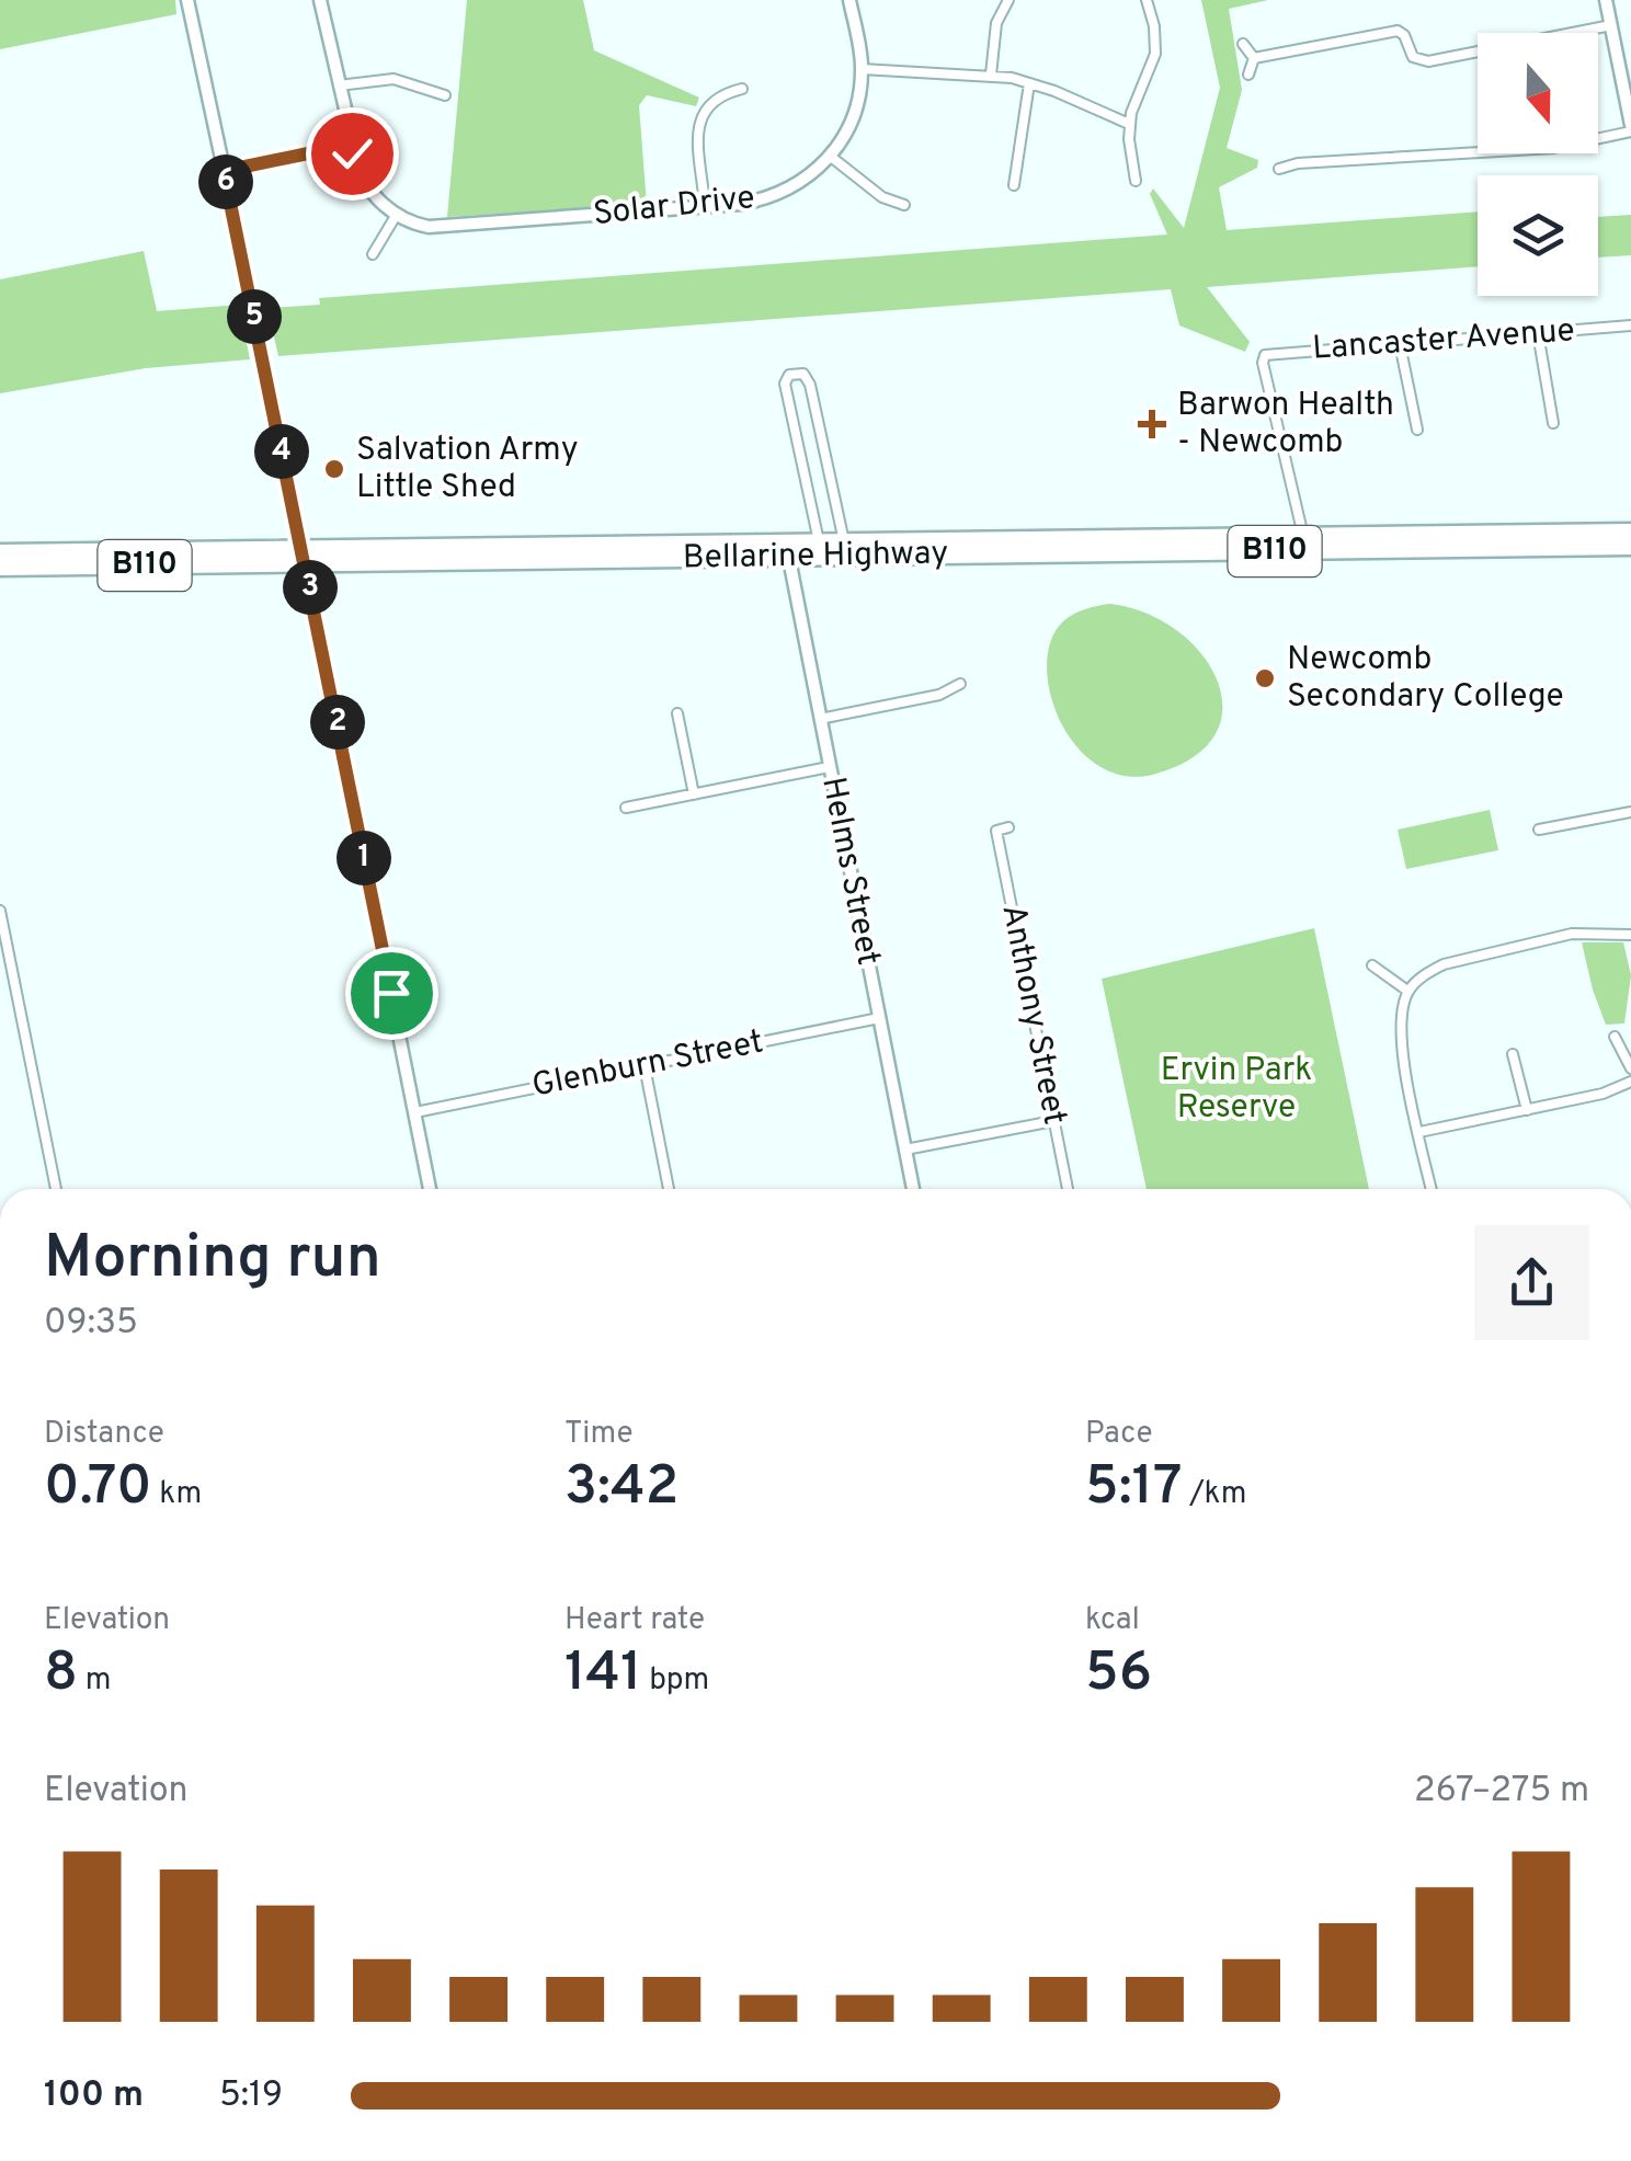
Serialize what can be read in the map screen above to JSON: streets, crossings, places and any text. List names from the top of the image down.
{
  "streets": {
    "highway": ["B110", "Bellarine Highway"],
    "street": [
      "Solar Drive",
      "Lancaster Avenue",
      "Helms Street",
      "Anthony Street",
      "Glenburn Street"
    ]
  },
  "crossings": [
    ["Lancaster Avenue", "Bellarine Highway"],
    ["Bellarine Highway", "Helms Street"],
    ["Helms Street", "Glenburn Street"]
  ],
  "parks": ["Ervin Park Reserve"],
  "places": {
    "health": ["Barwon Health - Newcomb"],
    "other": ["Salvation Army Little Shed", "Newcomb Secondary College"]
  },
  "north": "bottom",
  "page": {
    "pins": [
      "6",
      "5",
      "4",
      "3",
      "2",
      "1"
    ],
    "heading": ["Morning run", "09:35"],
    "stats": [
      ["Distance", "0.70 km"],
      ["Time", "3:42"],
      ["Pace", "5:17 /km"],
      ["Elevation", "8 m"],
      ["Heart rate", "141 bpm"],
      ["kcal", "56"]
    ],
    "chart": ["Elevation", "267–275 m"],
    "list": [
      {
        "name": "100 m",
        "note": "5:19"
      }
    ]
  }
}
